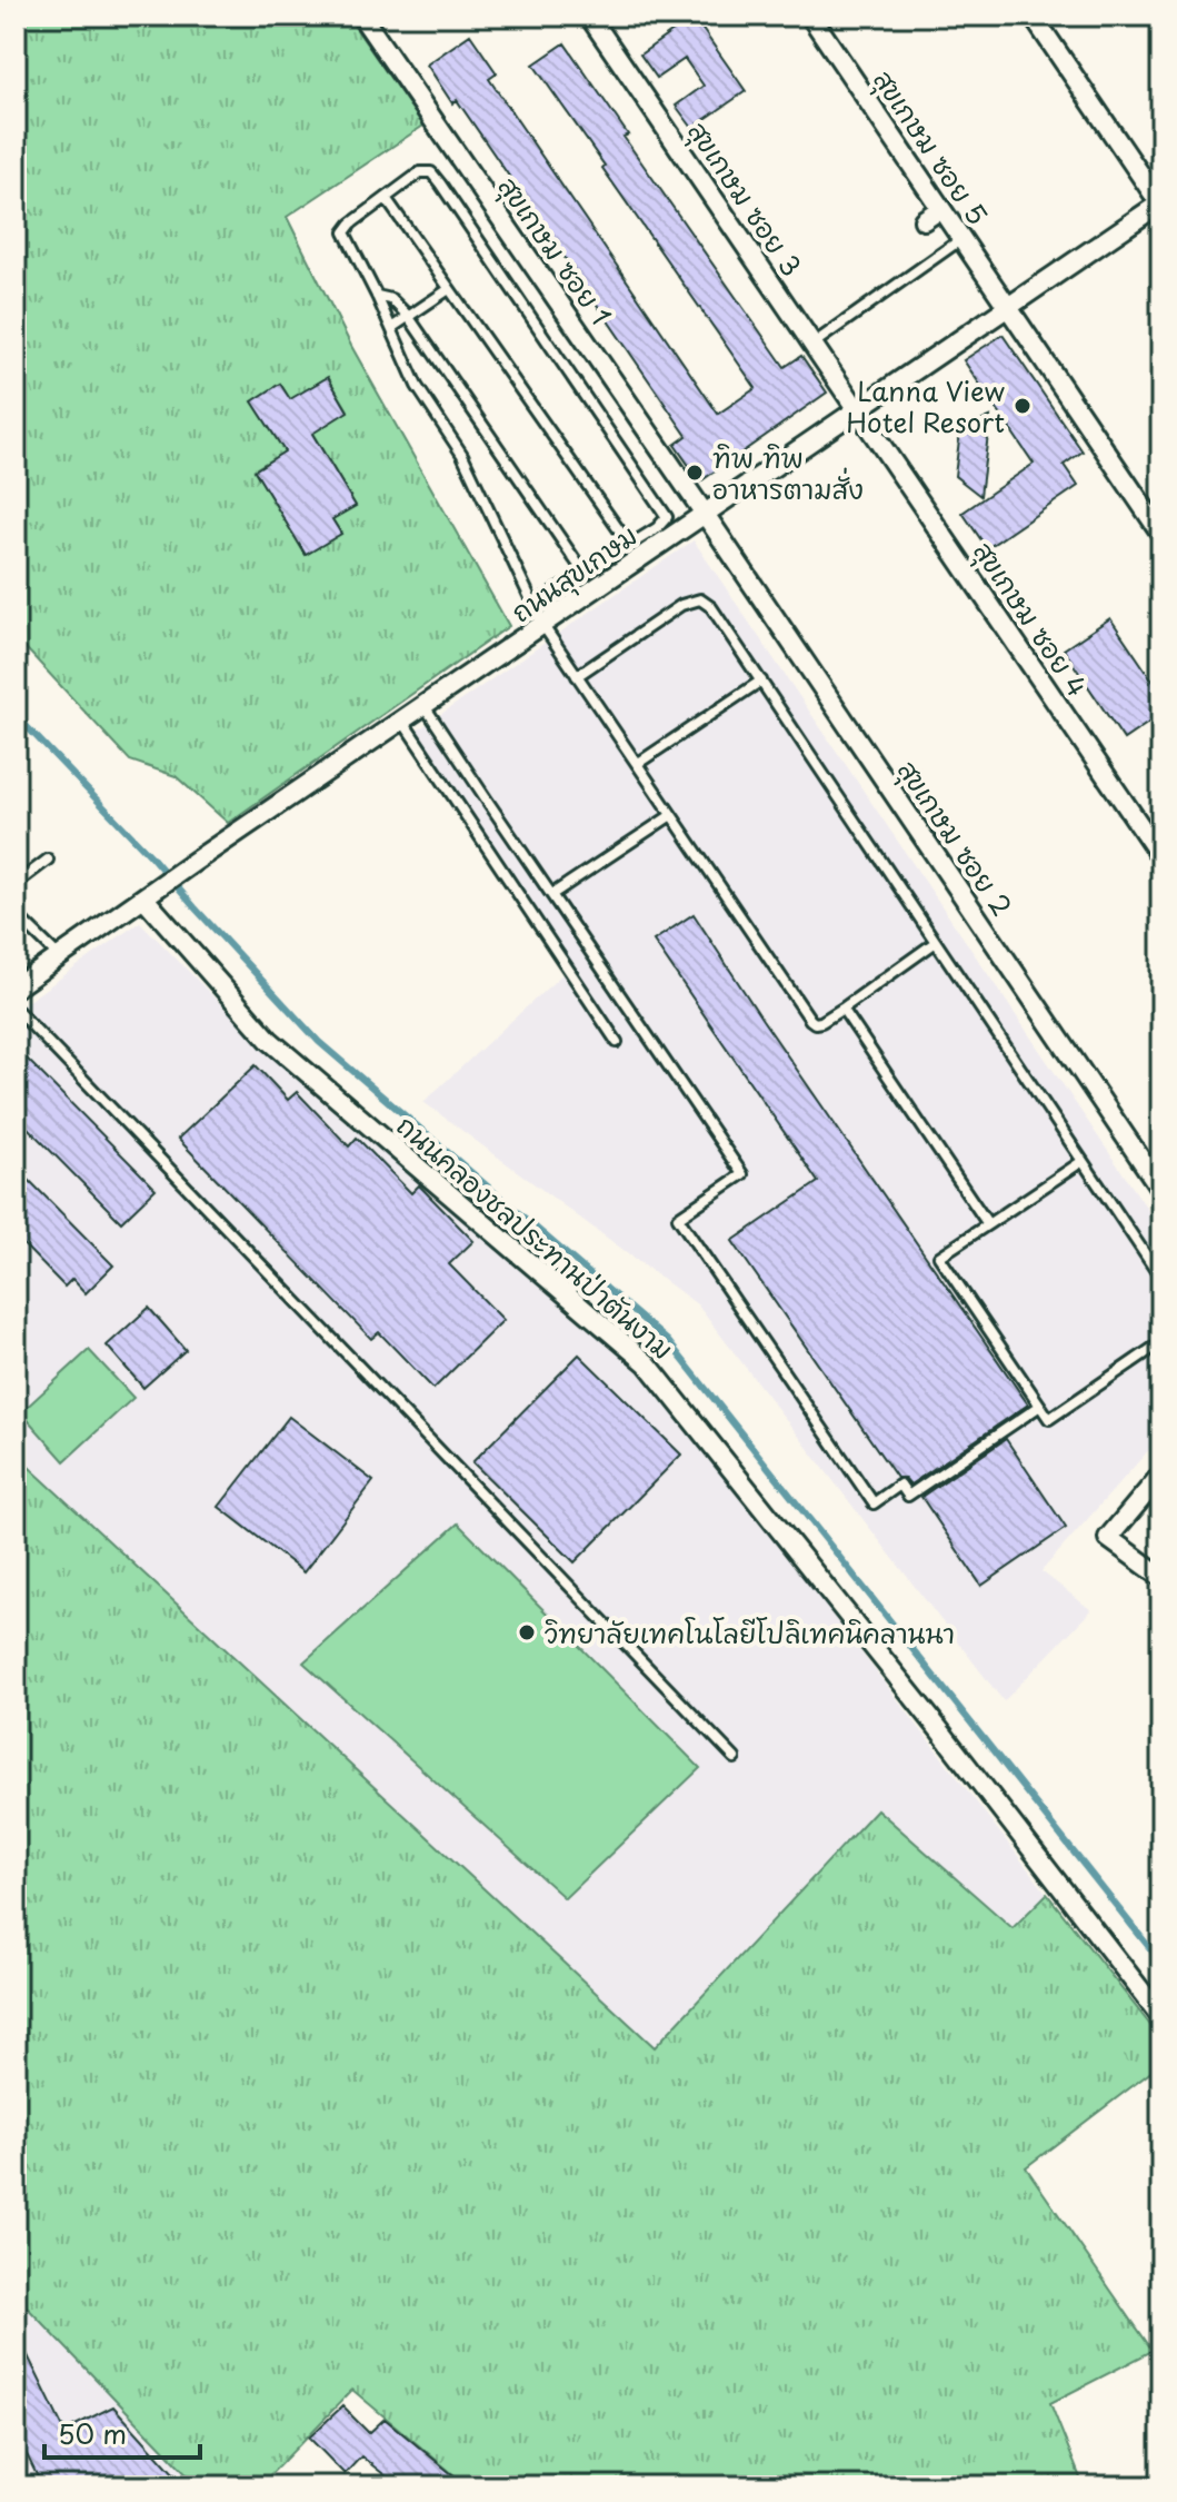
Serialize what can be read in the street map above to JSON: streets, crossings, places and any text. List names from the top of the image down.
{
  "streets": {
    "street": [
      "สุขเกษม ซอย 5",
      "สุขเกษม ซอย 3",
      "สุขเกษม ซอย 1",
      "ถนนสุขเกษม",
      "สุขเกษม ซอย 4",
      "สุขเกษม ซอย 2",
      "ถนนคลองชลประทานป่าตันงาม"
    ]
  },
  "crossings": [
    ["สุขเกษม ซอย 5", "ถนนสุขเกษม"],
    ["สุขเกษม ซอย 3", "ถนนสุขเกษม"],
    ["สุขเกษม ซอย 3", "สุขเกษม ซอย 4"],
    ["สุขเกษม ซอย 1", "ถนนสุขเกษม"],
    ["สุขเกษม ซอย 1", "สุขเกษม ซอย 2"],
    ["ถนนสุขเกษม", "สุขเกษม ซอย 4"],
    ["ถนนสุขเกษม", "สุขเกษม ซอย 2"],
    ["ถนนสุขเกษม", "ถนนคลองชลประทานป่าตันงาม"]
  ],
  "places": ["Lanna View Hotel Resort", "ทิพ ทิพ อาหารตามสั่ง", "วิทยาลัยเทคโนโลยีโปลิเทคนิคลานนา"],
  "scale_bar": "50 m"
}
